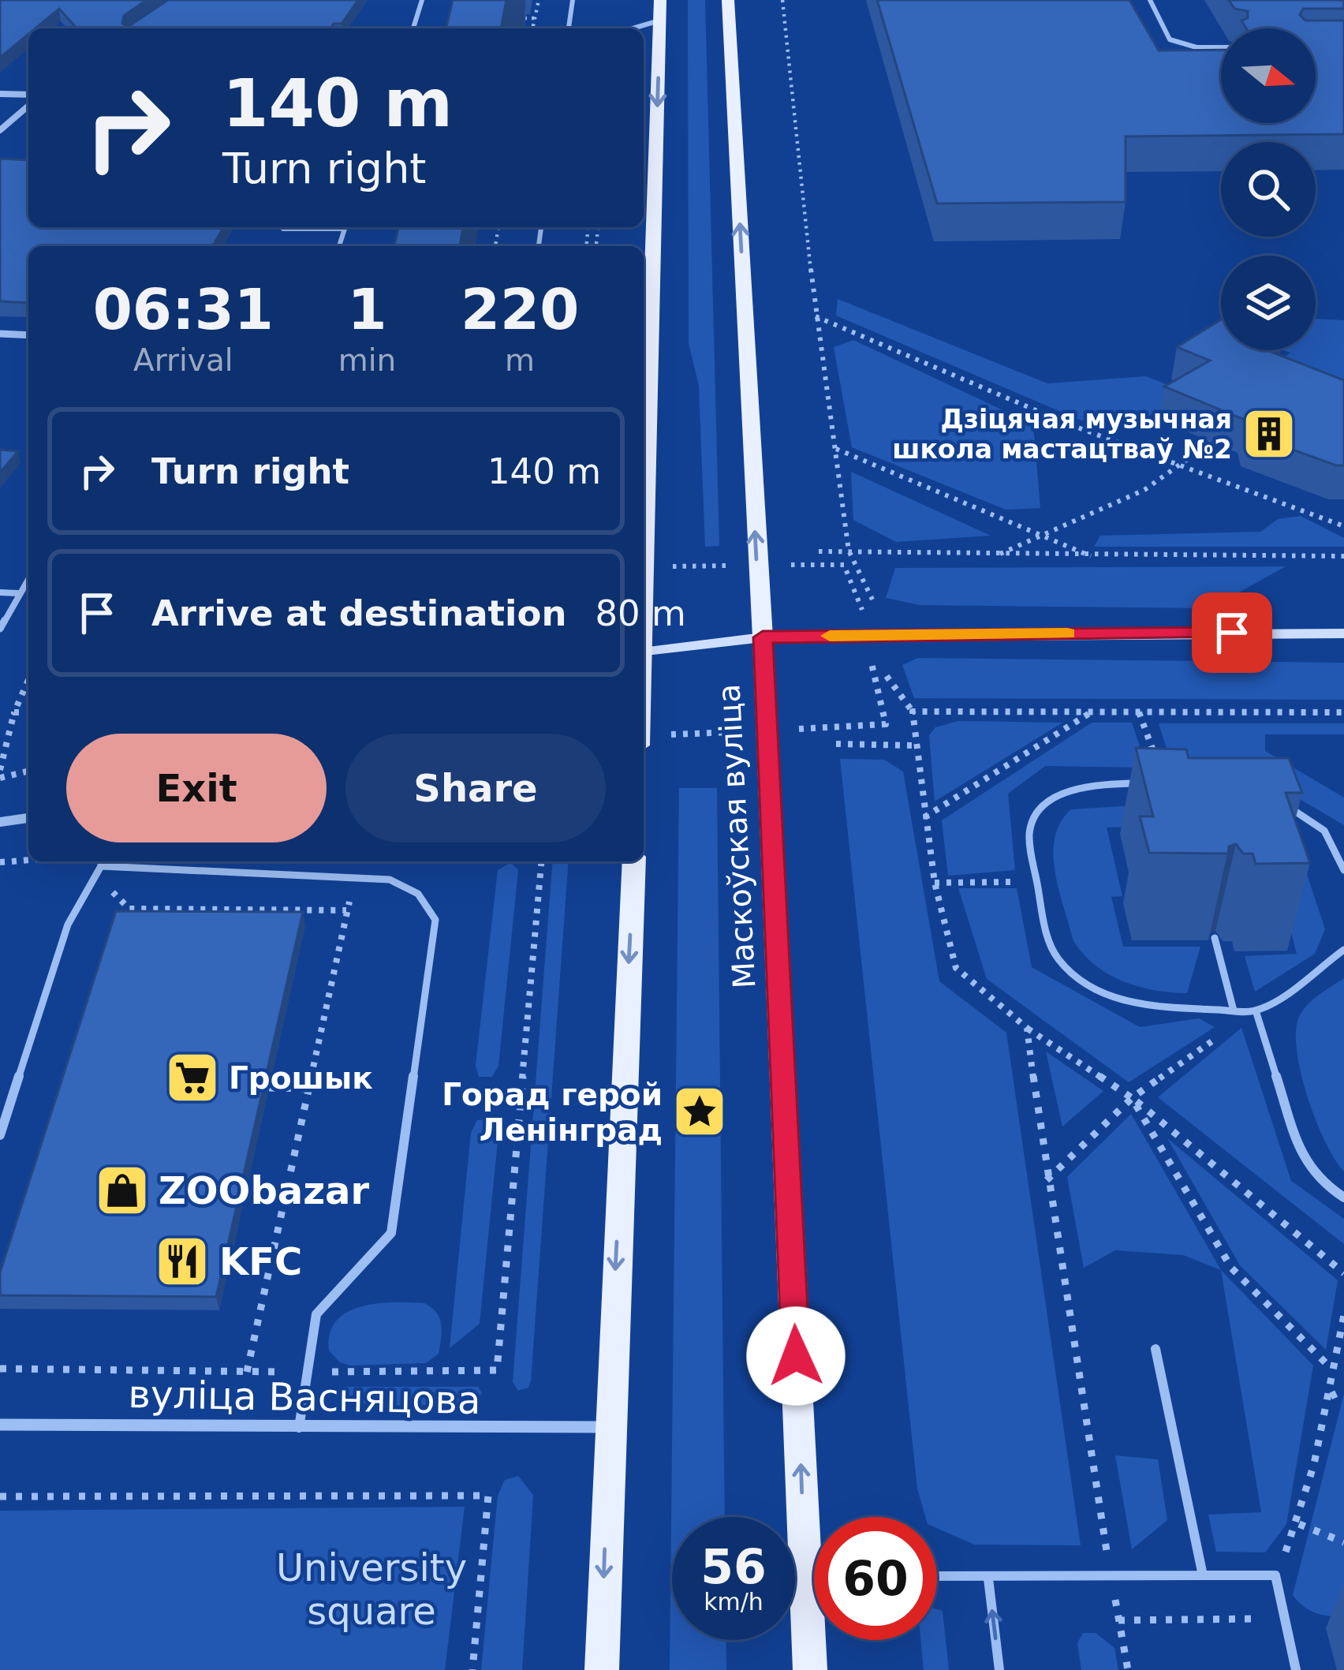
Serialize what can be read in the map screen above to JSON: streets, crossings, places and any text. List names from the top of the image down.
{
  "streets": {
    "main road": ["Маскоўская вуліца"],
    "street": ["вуліца Васняцова"]
  },
  "parks": ["University square"],
  "places": {
    "building": ["Дзіцячая музычная школа мастацтваў №2"],
    "supermarket": ["Грошык"],
    "place": ["Горад герой Ленінград"],
    "shop": ["ZOObazar"],
    "restaurant": ["KFC"]
  },
  "north": "right",
  "page": {
    "turn": ["140 m", "Turn right"],
    "eta": [
      "06:31",
      "Arrival",
      "1",
      "min",
      "220",
      "m"
    ],
    "list": [
      {
        "name": "Turn right",
        "value": "140 m"
      },
      {
        "name": "Arrive at destination",
        "value": "80 m"
      }
    ],
    "buttons": ["Exit", "Share"],
    "speed": "56 km/h",
    "limit": "60"
  }
}
